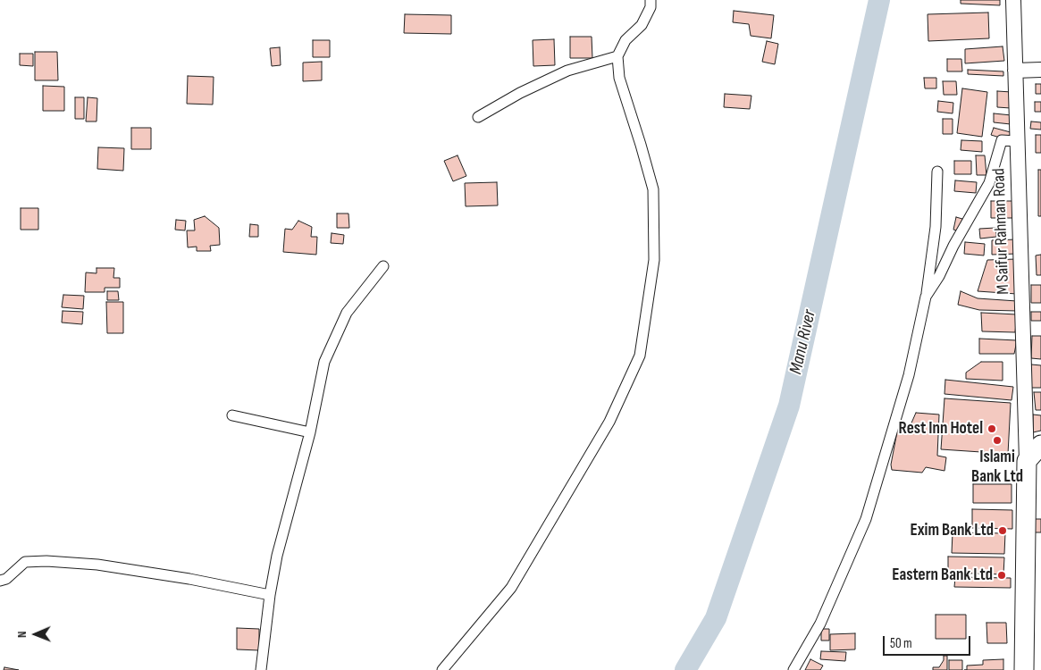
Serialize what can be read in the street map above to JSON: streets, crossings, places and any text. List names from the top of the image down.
{
  "streets": {
    "main road": ["M Saifur Rahman Road"]
  },
  "water": ["Manu River"],
  "places": [
    "Rest Inn Hotel",
    "Islami Bank Ltd",
    "Exim Bank Ltd",
    "Eastern Bank Ltd"
  ],
  "scale_bar": "50 m",
  "north": "left"
}
